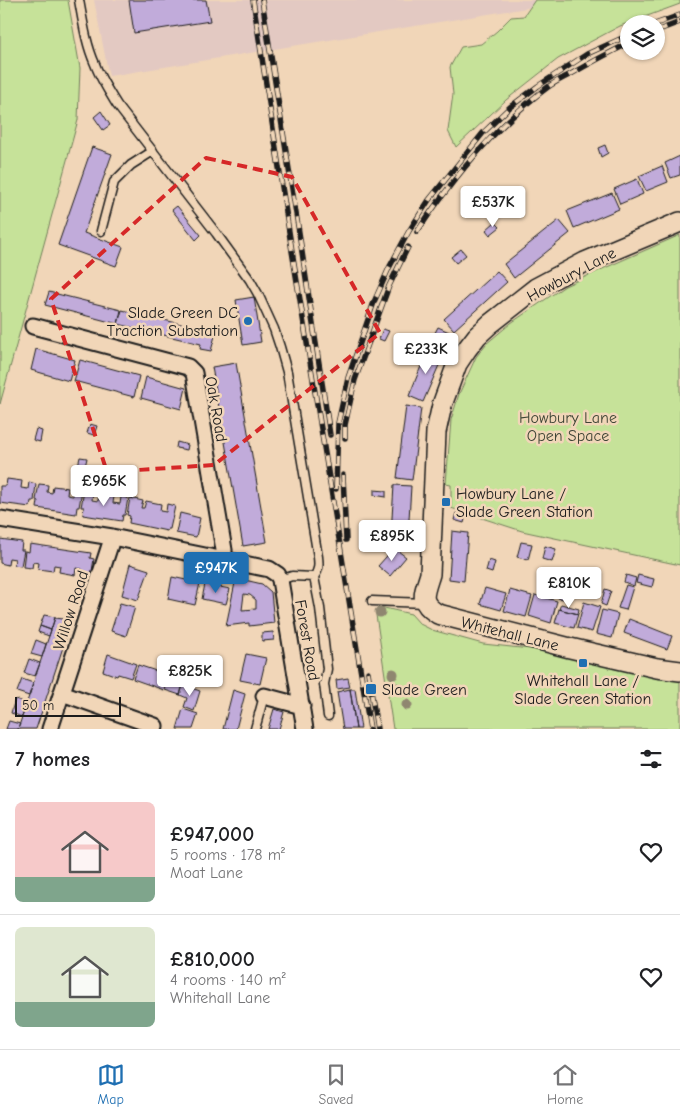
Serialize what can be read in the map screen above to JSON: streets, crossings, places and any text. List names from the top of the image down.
{
  "streets": {
    "street": [
      "Howbury Lane",
      "Oak Road",
      "Willow Road",
      "Whitehall Lane",
      "Forest Road"
    ]
  },
  "crossings": [
    ["Howbury Lane", "Whitehall Lane"]
  ],
  "parks": ["Howbury Lane Open Space"],
  "places": {
    "other": ["Slade Green DC Traction Substation"],
    "transit": ["Howbury Lane / Slade Green Station", "Whitehall Lane / Slade Green Station", "Slade Green"]
  },
  "scale_bar": "50 m",
  "page": {
    "price": [
      "£537K",
      "£233K",
      "£965K",
      "£895K",
      "£947K",
      "£810K",
      "£825K"
    ],
    "scale": "50 m",
    "heading": "7 homes",
    "list": [
      {
        "name": "£947,000",
        "note": "5 rooms · 178 m² · Moat Lane"
      },
      {
        "name": "£810,000",
        "note": "4 rooms · 140 m² · Whitehall Lane"
      }
    ],
    "tabs": ["Map", "Saved", "Home"]
  }
}
